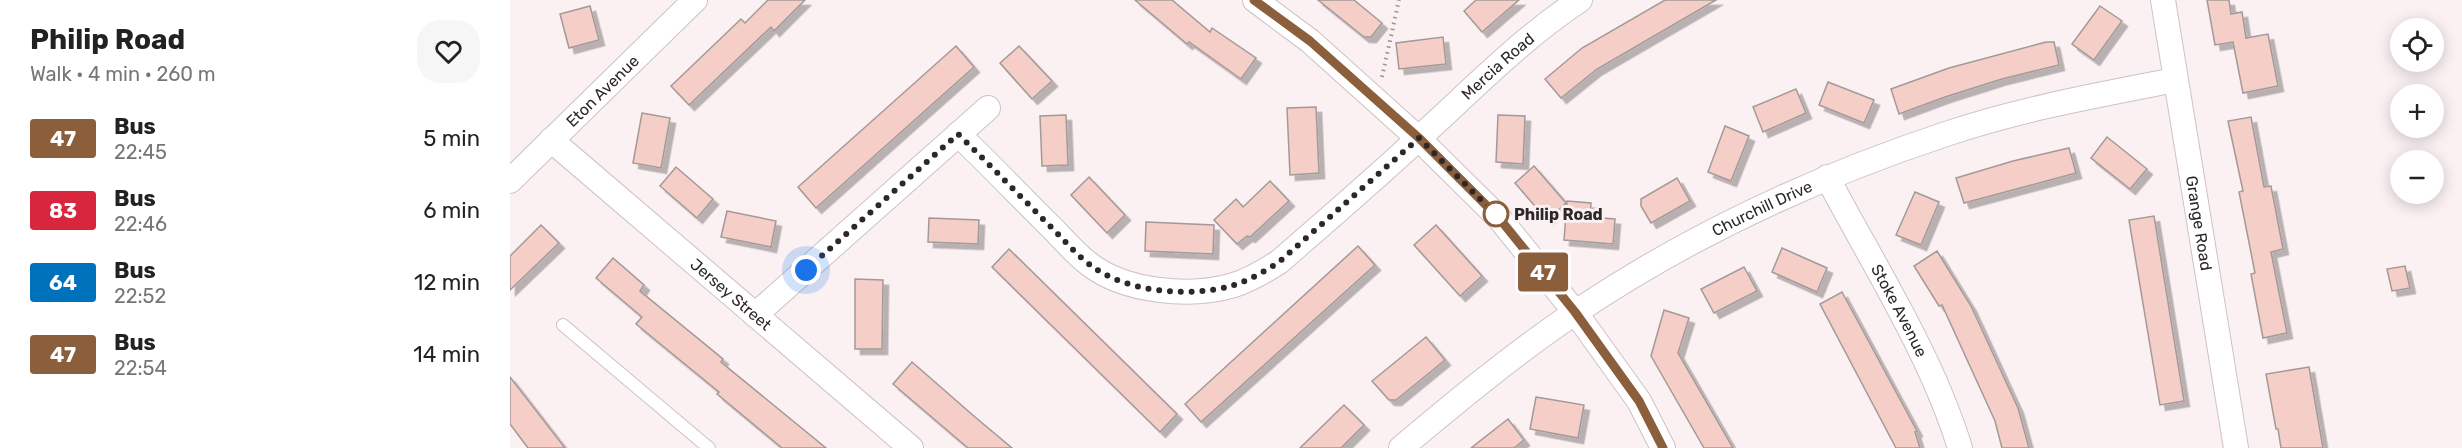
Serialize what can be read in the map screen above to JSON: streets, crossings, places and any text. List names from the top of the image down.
{
  "streets": {
    "street": [
      "Mercia Road",
      "Eton Avenue",
      "Churchill Drive",
      "Grange Road",
      "Jersey Street",
      "Stoke Avenue"
    ]
  },
  "crossings": [
    ["Eton Avenue", "Jersey Street"],
    ["Churchill Drive", "Grange Road"],
    ["Churchill Drive", "Stoke Avenue"]
  ],
  "places": ["Philip Road"],
  "lines": ["bus line 47"],
  "page": {
    "heading": ["Philip Road", "Walk · 4 min · 260 m"],
    "on_map": "47",
    "map_buttons": ["+", "−"],
    "list": [
      {
        "mark": "47",
        "name": "Bus",
        "note": "22:45",
        "value": "5 min"
      },
      {
        "mark": "83",
        "name": "Bus",
        "note": "22:46",
        "value": "6 min"
      },
      {
        "mark": "64",
        "name": "Bus",
        "note": "22:52",
        "value": "12 min"
      },
      {
        "mark": "47",
        "name": "Bus",
        "note": "22:54",
        "value": "14 min"
      }
    ]
  }
}
